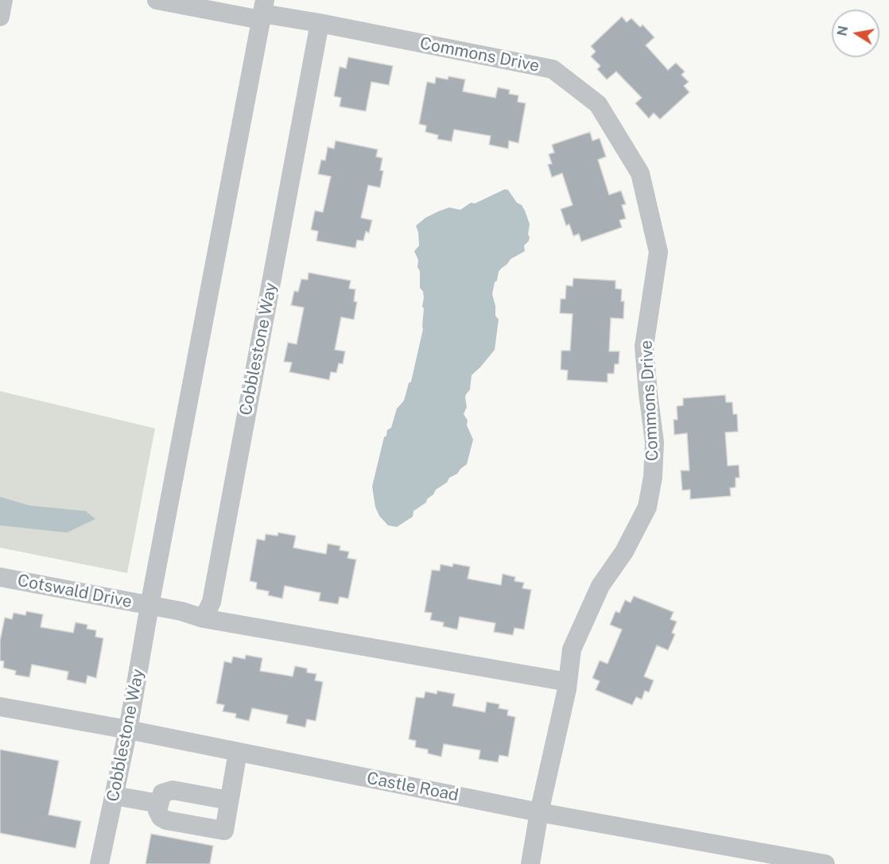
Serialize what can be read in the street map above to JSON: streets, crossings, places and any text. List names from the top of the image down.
{
  "streets": {
    "street": [
      "Commons Drive",
      "Cobblestone Way",
      "Cotswald Drive",
      "Castle Road"
    ]
  },
  "crossings": [
    ["Commons Drive", "Cobblestone Way"],
    ["Commons Drive", "Castle Road"],
    ["Cobblestone Way", "Cotswald Drive"],
    ["Cobblestone Way", "Castle Road"]
  ],
  "north": "left"
}
